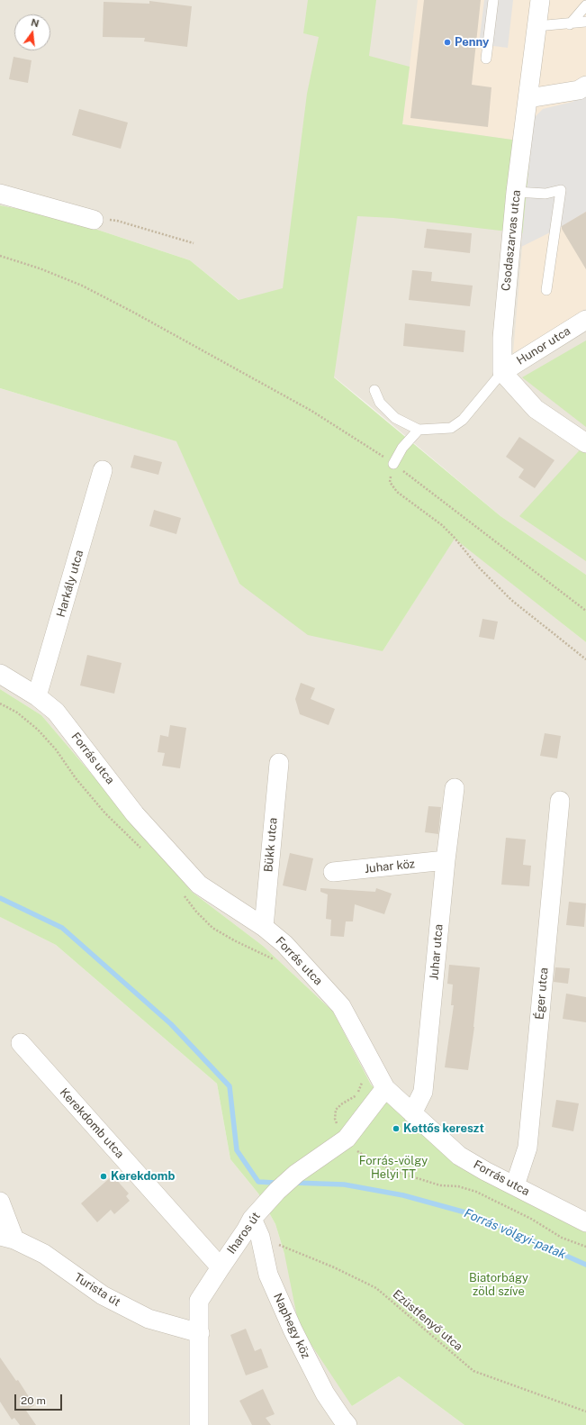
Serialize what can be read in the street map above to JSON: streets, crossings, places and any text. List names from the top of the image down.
{
  "streets": {
    "street": [
      "Csodaszarvas utca",
      "Hunor utca",
      "Harkály utca",
      "Forrás utca",
      "Bükk utca",
      "Juhar köz",
      "Juhar utca",
      "Éger utca",
      "Kerekdomb utca",
      "Iharos út",
      "Turista út",
      "Naphegy köz"
    ],
    "path": ["Ezüstfenyő utca"]
  },
  "crossings": [
    ["Csodaszarvas utca", "Hunor utca"],
    ["Harkály utca", "Forrás utca"],
    ["Forrás utca", "Bükk utca"],
    ["Forrás utca", "Juhar utca"],
    ["Forrás utca", "Éger utca"],
    ["Forrás utca", "Iharos út"],
    ["Juhar köz", "Juhar utca"],
    ["Kerekdomb utca", "Iharos út"],
    ["Iharos út", "Turista út"],
    ["Iharos út", "Naphegy köz"],
    ["Ezüstfenyő utca", "Naphegy köz"]
  ],
  "water": ["Forrás völgyi-patak"],
  "parks": ["Forrás-völgy Helyi TT", "Biatorbágy zöld szíve"],
  "places": ["Penny", "Kettős kereszt", "Kerekdomb"],
  "scale_bar": "20 m",
  "north": "top"
}
